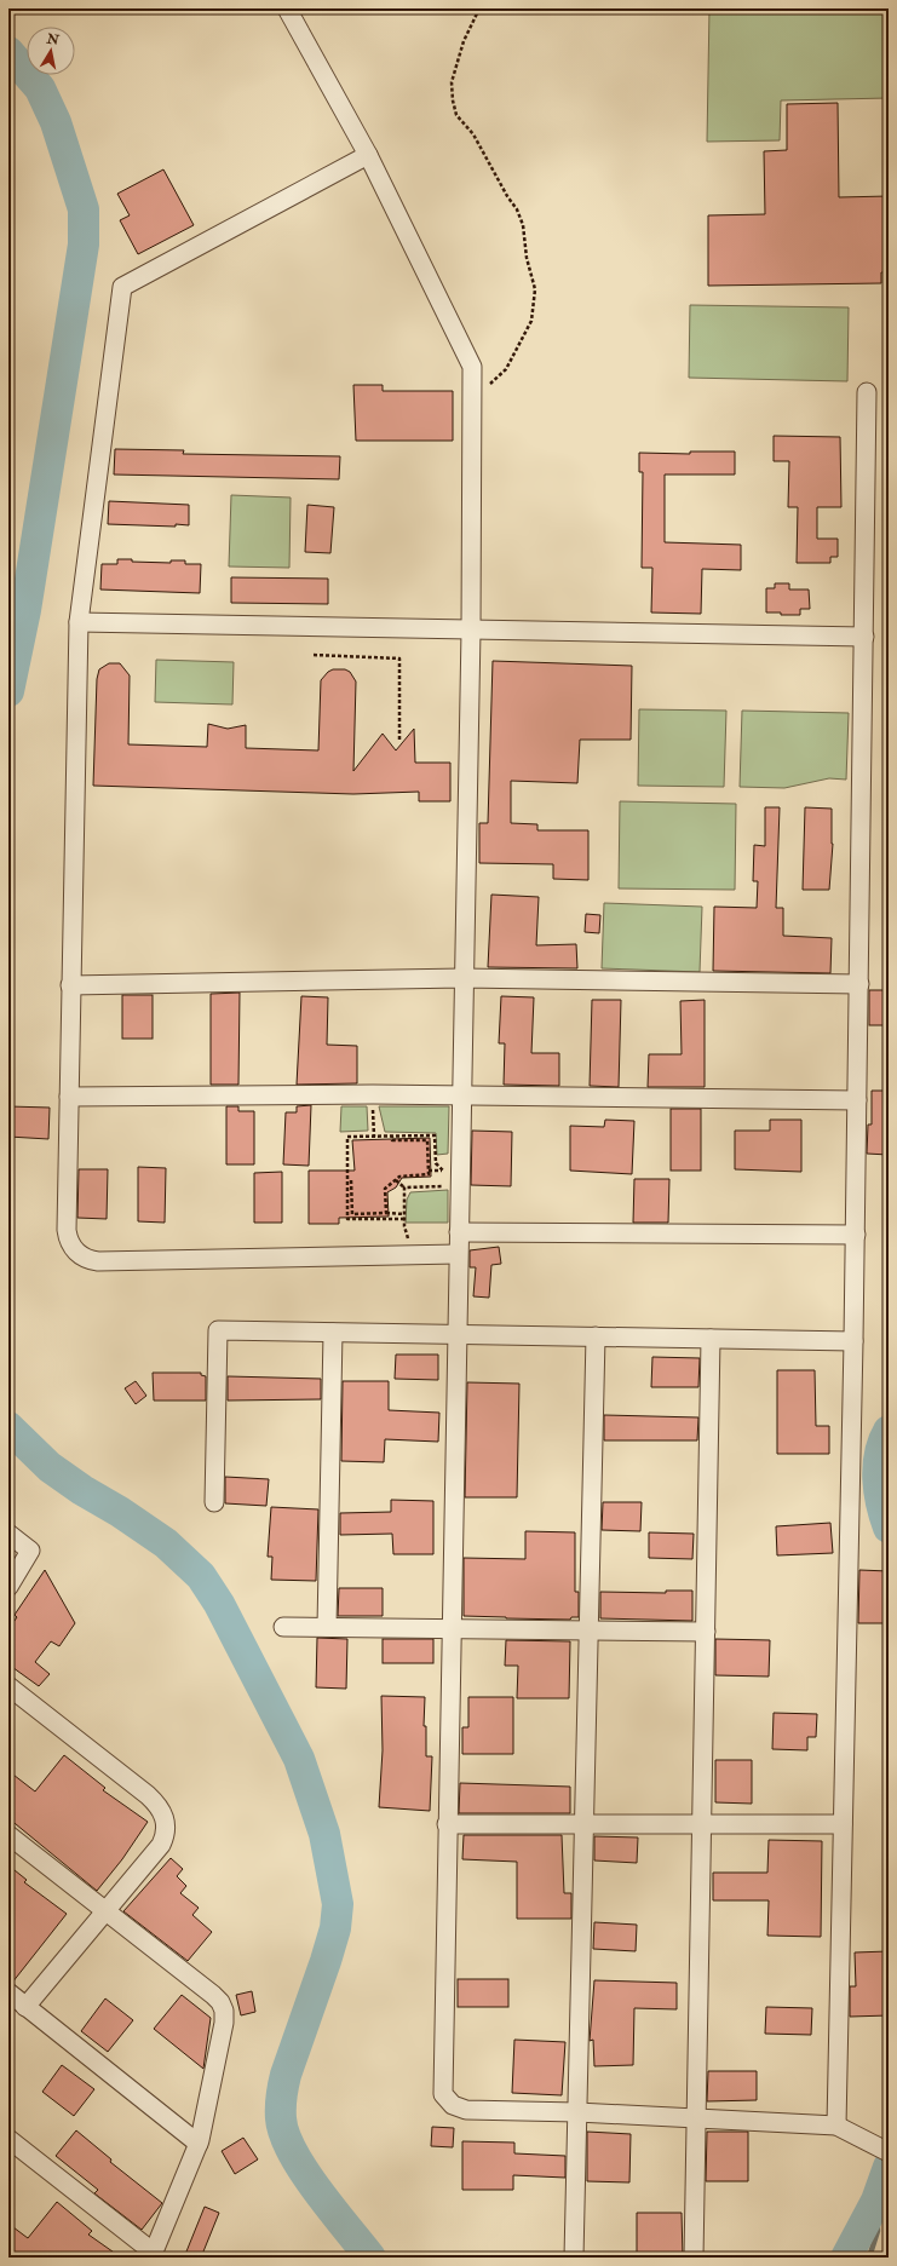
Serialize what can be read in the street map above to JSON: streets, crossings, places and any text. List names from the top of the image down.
{
  "north": "top"
}
